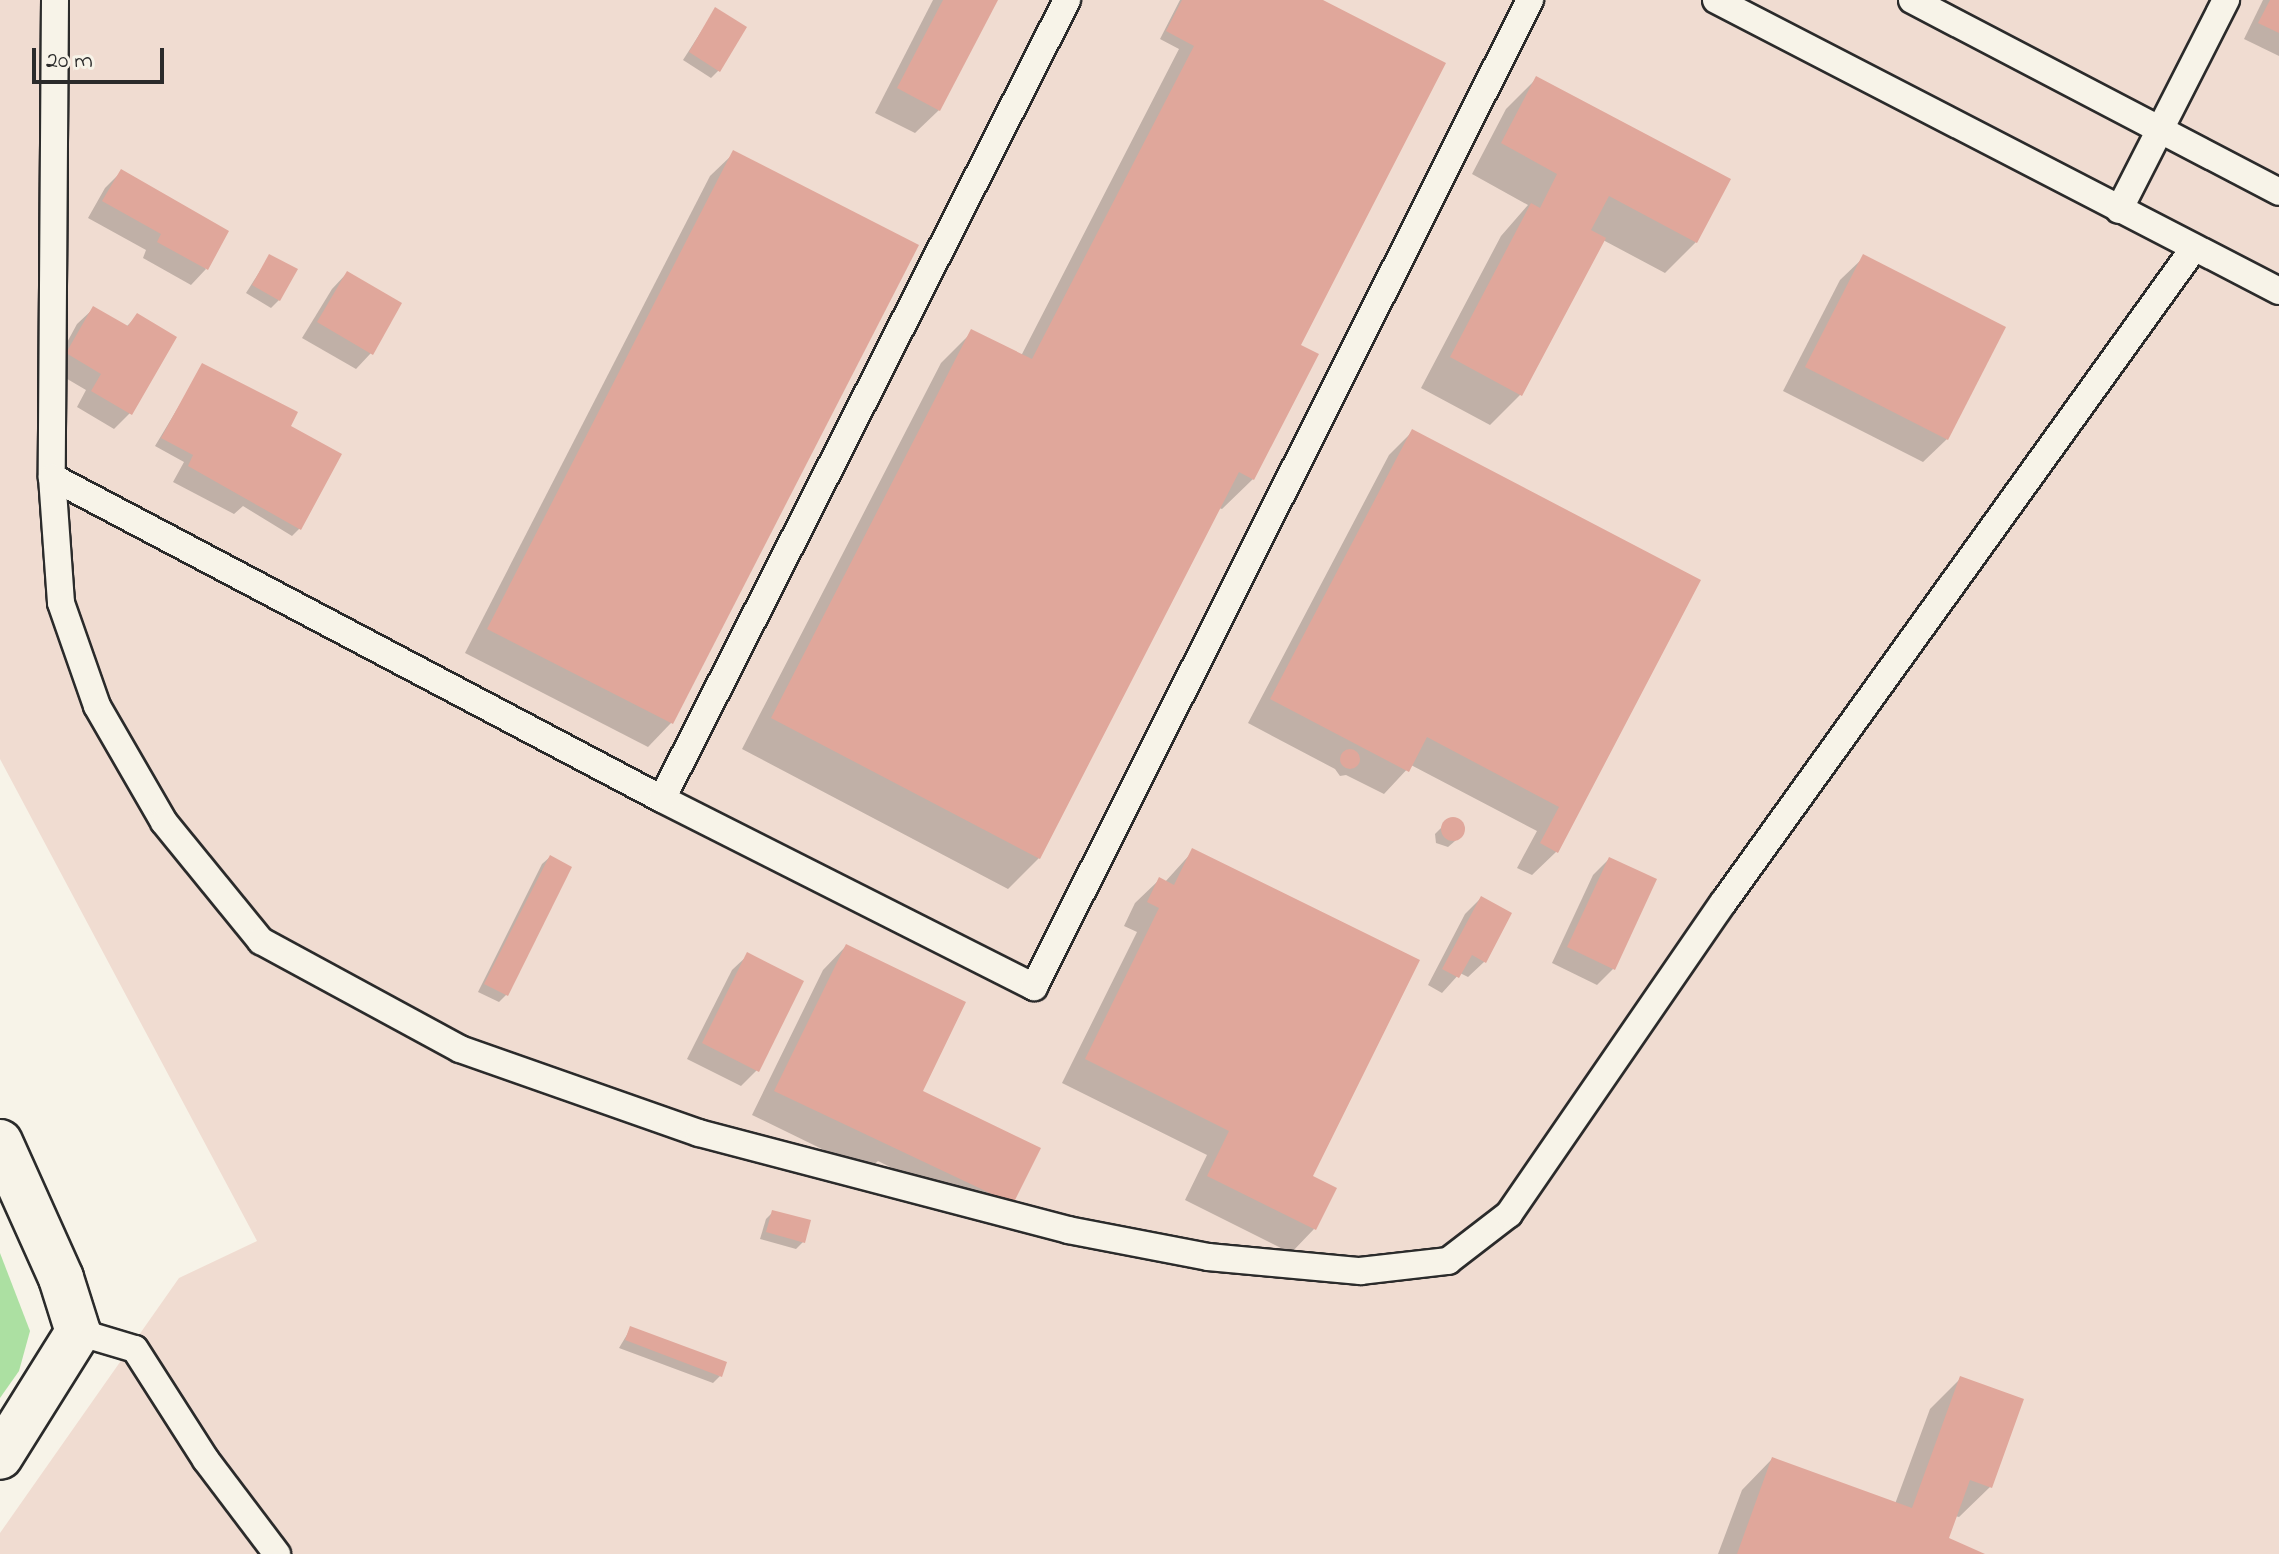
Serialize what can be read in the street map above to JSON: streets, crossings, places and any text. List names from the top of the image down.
{
  "scale_bar": "20 m"
}
